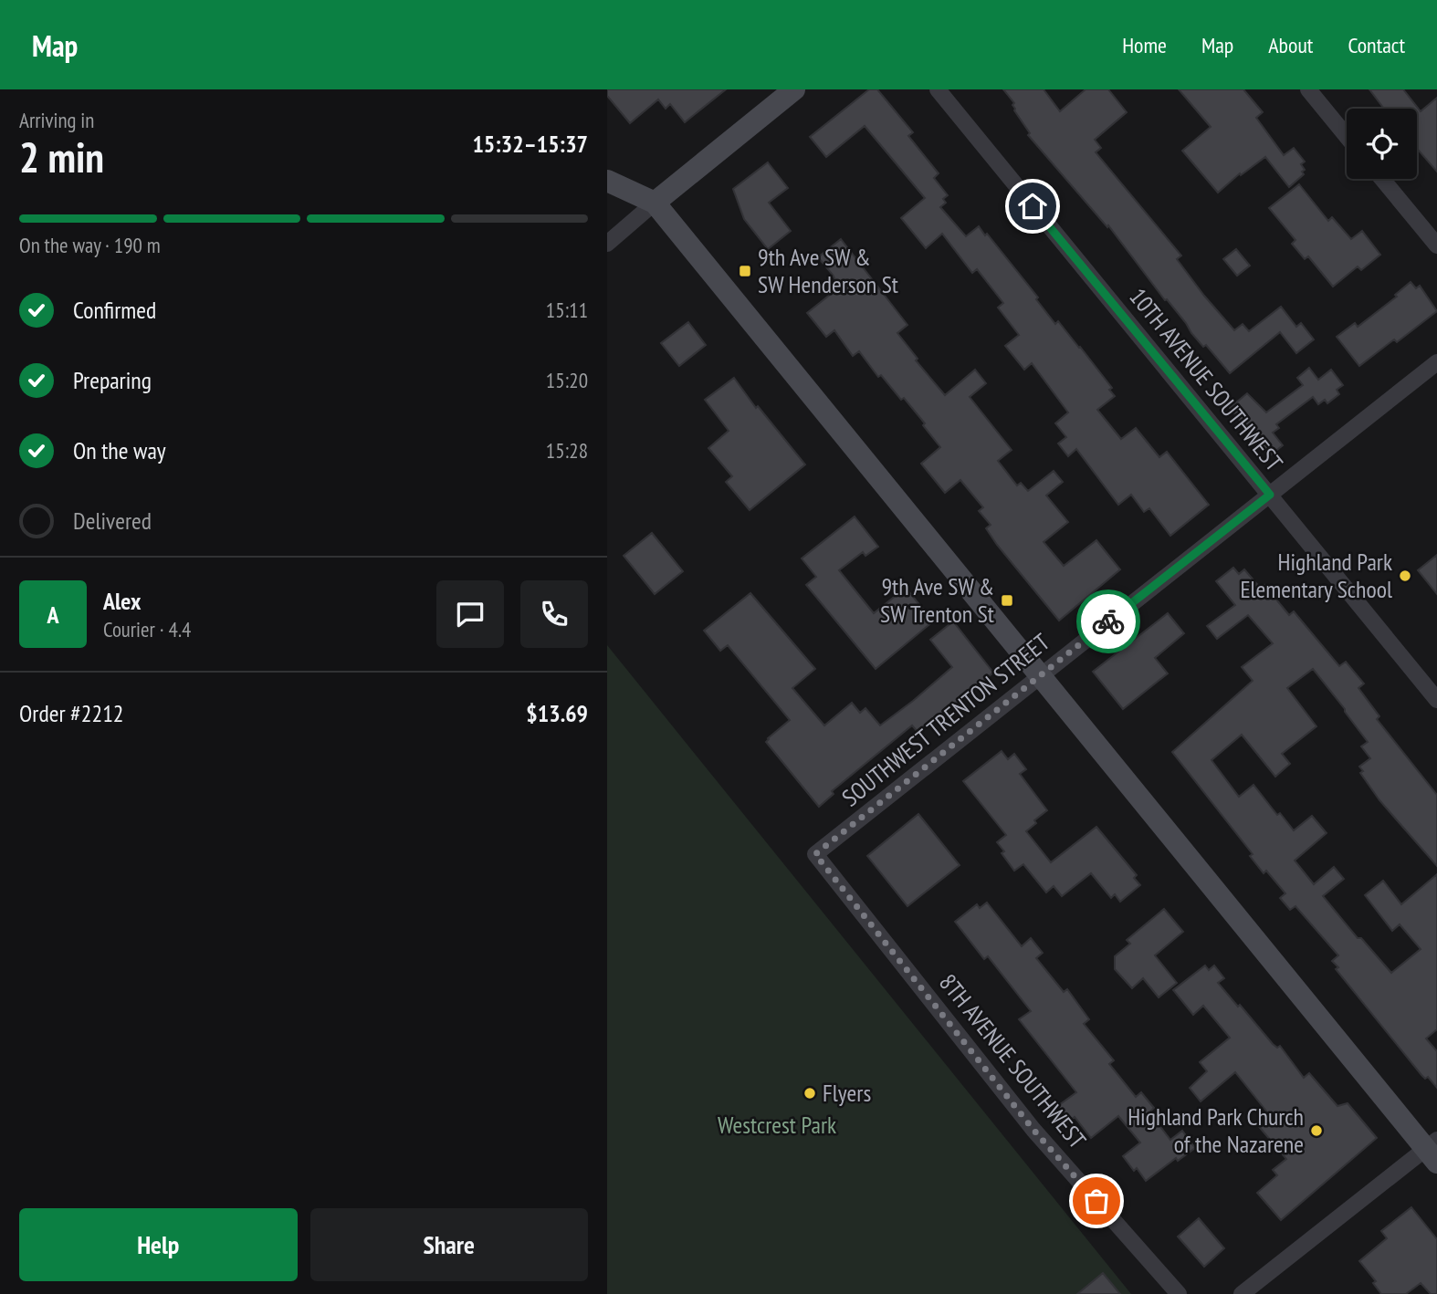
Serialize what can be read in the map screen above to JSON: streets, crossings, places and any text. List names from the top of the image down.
{
  "streets": {
    "street": ["10TH AVENUE SOUTHWEST", "SOUTHWEST TRENTON STREET", "8TH AVENUE SOUTHWEST"]
  },
  "crossings": [
    ["10TH AVENUE SOUTHWEST", "SOUTHWEST TRENTON STREET"],
    ["SOUTHWEST TRENTON STREET", "8TH AVENUE SOUTHWEST"]
  ],
  "parks": ["Westcrest Park"],
  "places": {
    "transit": ["9th Ave SW & SW Henderson St", "9th Ave SW & SW Trenton St"],
    "other": ["Highland Park Elementary School", "Flyers", "Highland Park Church of the Nazarene"]
  },
  "page": {
    "header": "Map",
    "nav": [
      "Home",
      "Map",
      "About",
      "Contact"
    ],
    "heading": ["2 min", "Arriving in", "15:32–15:37"],
    "panel": [
      "Alex",
      "Courier · 4.4",
      "Order #2212",
      "$13.69"
    ],
    "bar": "On the way · 190 m",
    "list": [
      ["Confirmed", "15:11"],
      ["Preparing", "15:20"],
      ["On the way", "15:28"],
      "Delivered"
    ],
    "round": "A",
    "buttons": ["Help", "Share"]
  }
}
